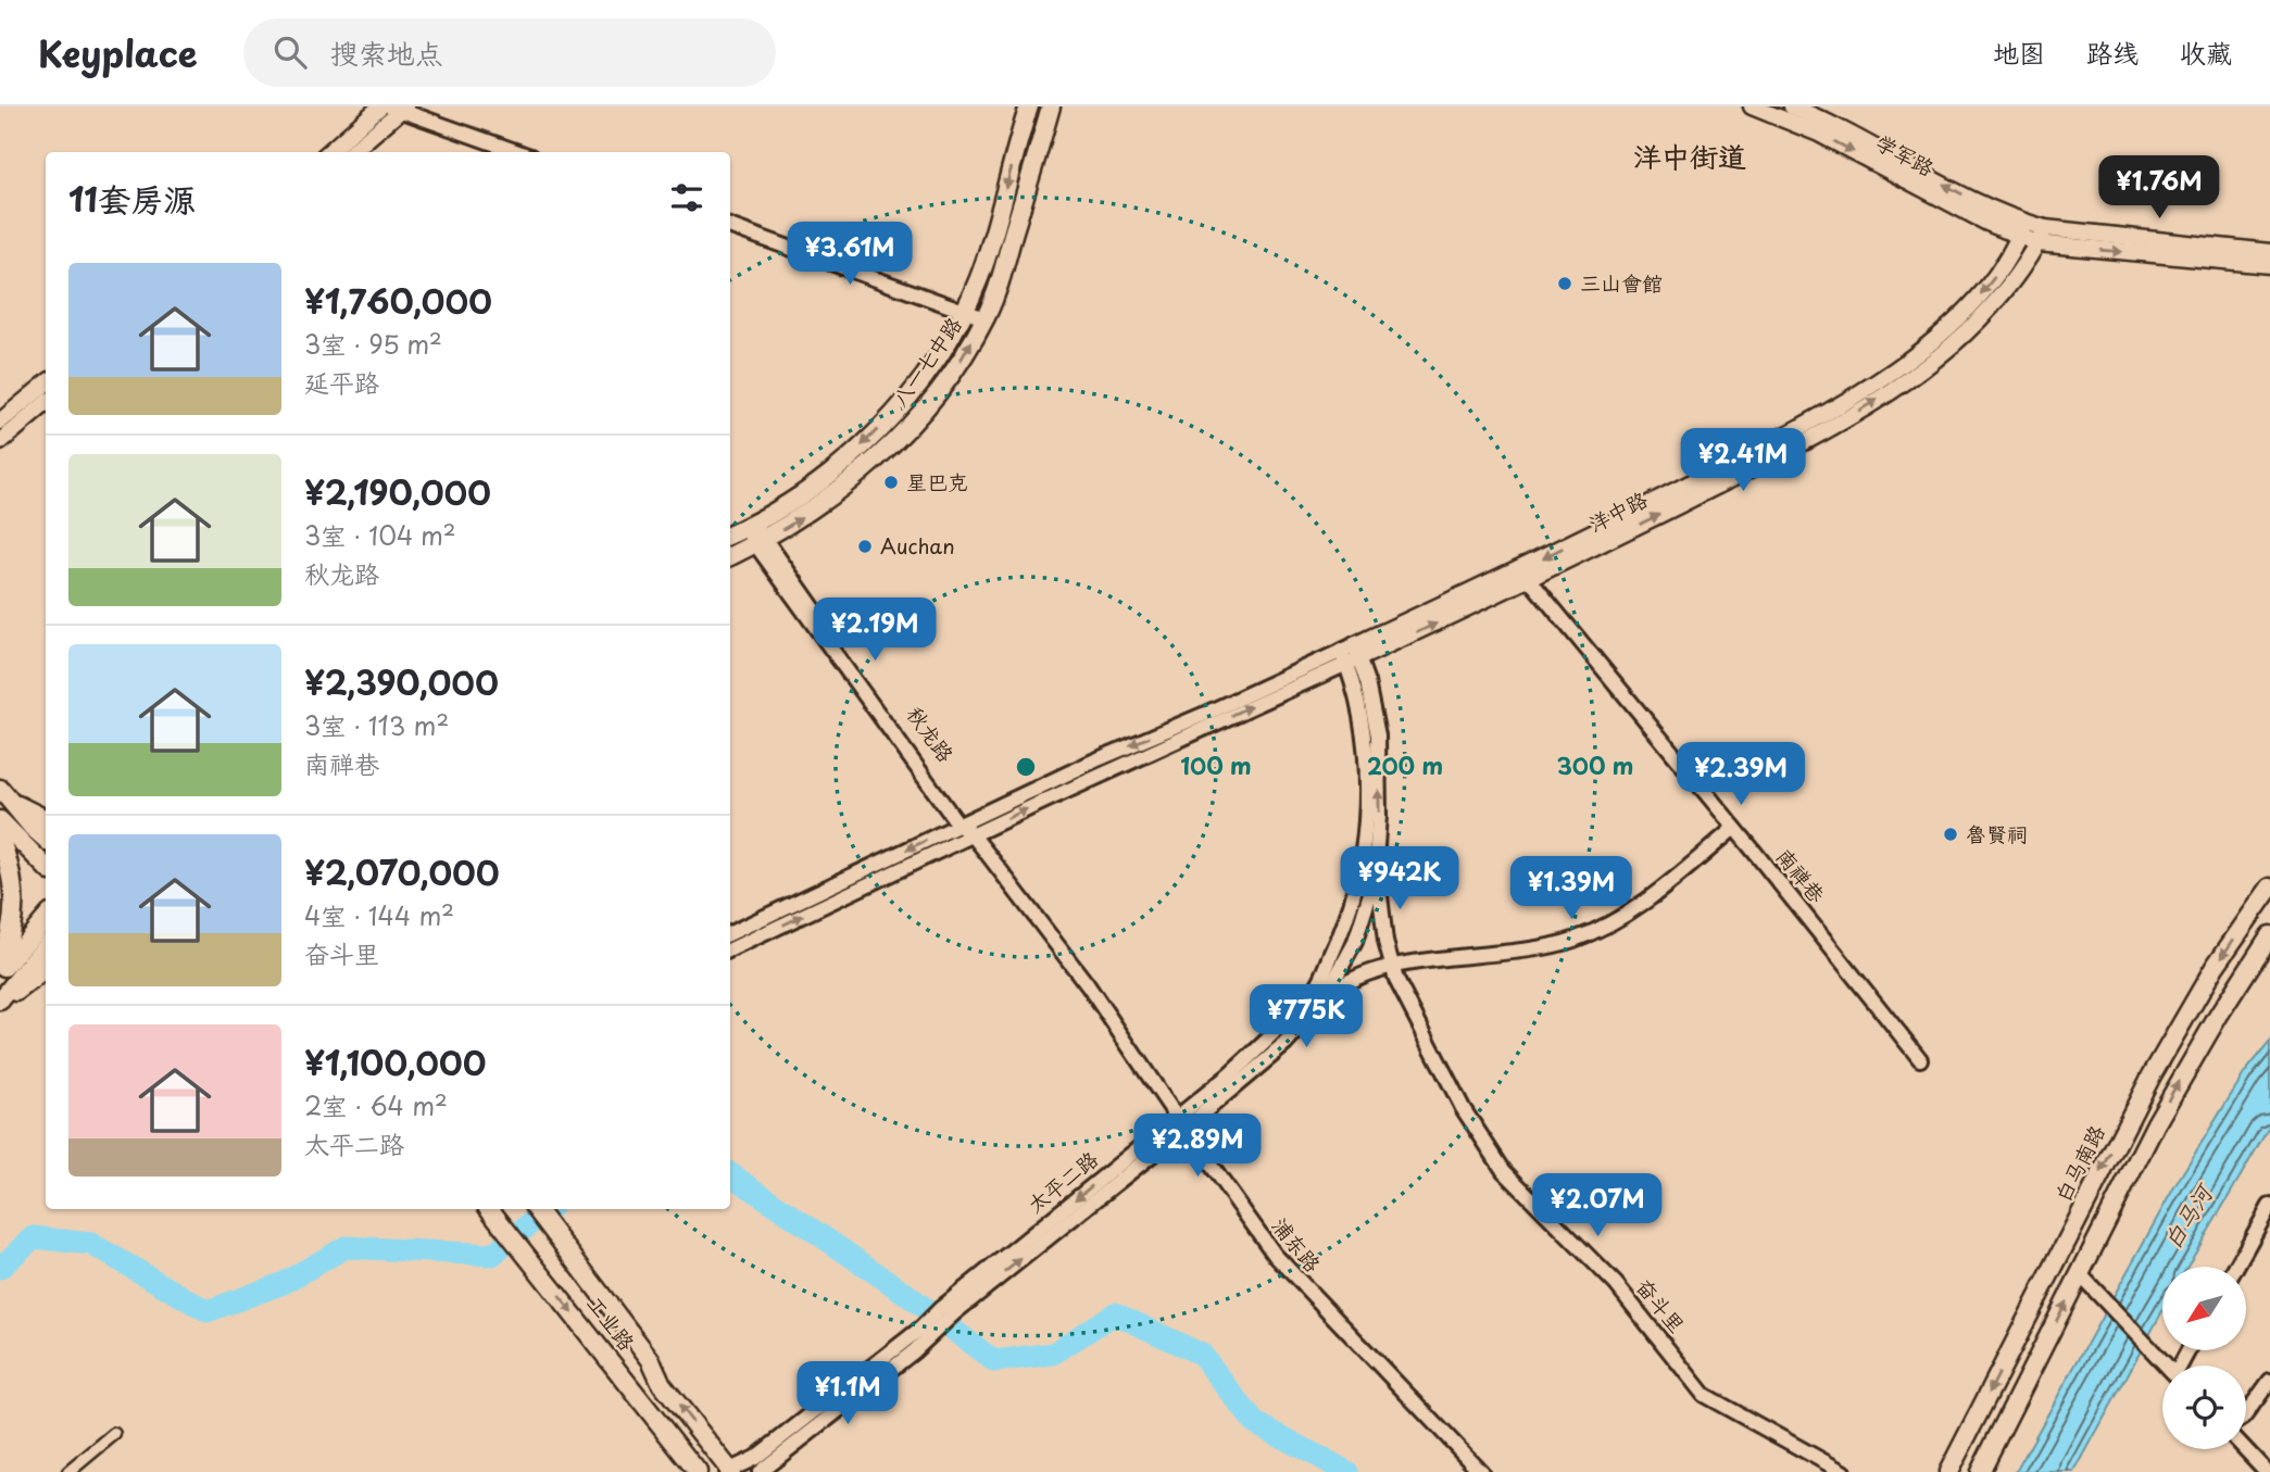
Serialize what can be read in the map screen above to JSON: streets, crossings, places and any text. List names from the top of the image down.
{
  "streets": {
    "main road": [
      "学军路",
      "八一七中路",
      "洋中路",
      "白马南路",
      "工业路"
    ],
    "street": [
      "秋龙路",
      "南禅巷",
      "太平二路",
      "浦东路",
      "奋斗里"
    ]
  },
  "crossings": [
    ["学军路", "洋中路"],
    ["八一七中路", "秋龙路"],
    ["洋中路", "南禅巷"],
    ["洋中路", "太平二路"],
    ["秋龙路", "浦东路"],
    ["太平二路", "浦东路"],
    ["太平二路", "奋斗里"],
    ["太平二路", "工业路"]
  ],
  "districts": ["洋中街道"],
  "water": ["白马河"],
  "places": [
    "三山會館",
    "星巴克",
    "Auchan",
    "魯賢祠"
  ],
  "north": "bottom left",
  "page": {
    "header": "Keyplace",
    "search": "搜索地点",
    "nav": ["地图", "路线", "收藏"],
    "heading": "11套房源",
    "price": [
      "¥1.76M",
      "¥3.61M",
      "¥2.41M",
      "¥2.19M",
      "¥2.39M",
      "¥942K",
      "¥1.39M",
      "¥775K",
      "¥2.89M",
      "¥2.07M",
      "¥1.1M"
    ],
    "list": [
      {
        "name": "¥1,760,000",
        "note": "3室 · 95 m² · 延平路"
      },
      {
        "name": "¥2,190,000",
        "note": "3室 · 104 m² · 秋龙路"
      },
      {
        "name": "¥2,390,000",
        "note": "3室 · 113 m² · 南禅巷"
      },
      {
        "name": "¥2,070,000",
        "note": "4室 · 144 m² · 奋斗里"
      },
      {
        "name": "¥1,100,000",
        "note": "2室 · 64 m² · 太平二路"
      }
    ]
  },
  "rings": ["100 m", "200 m", "300 m"]
}
